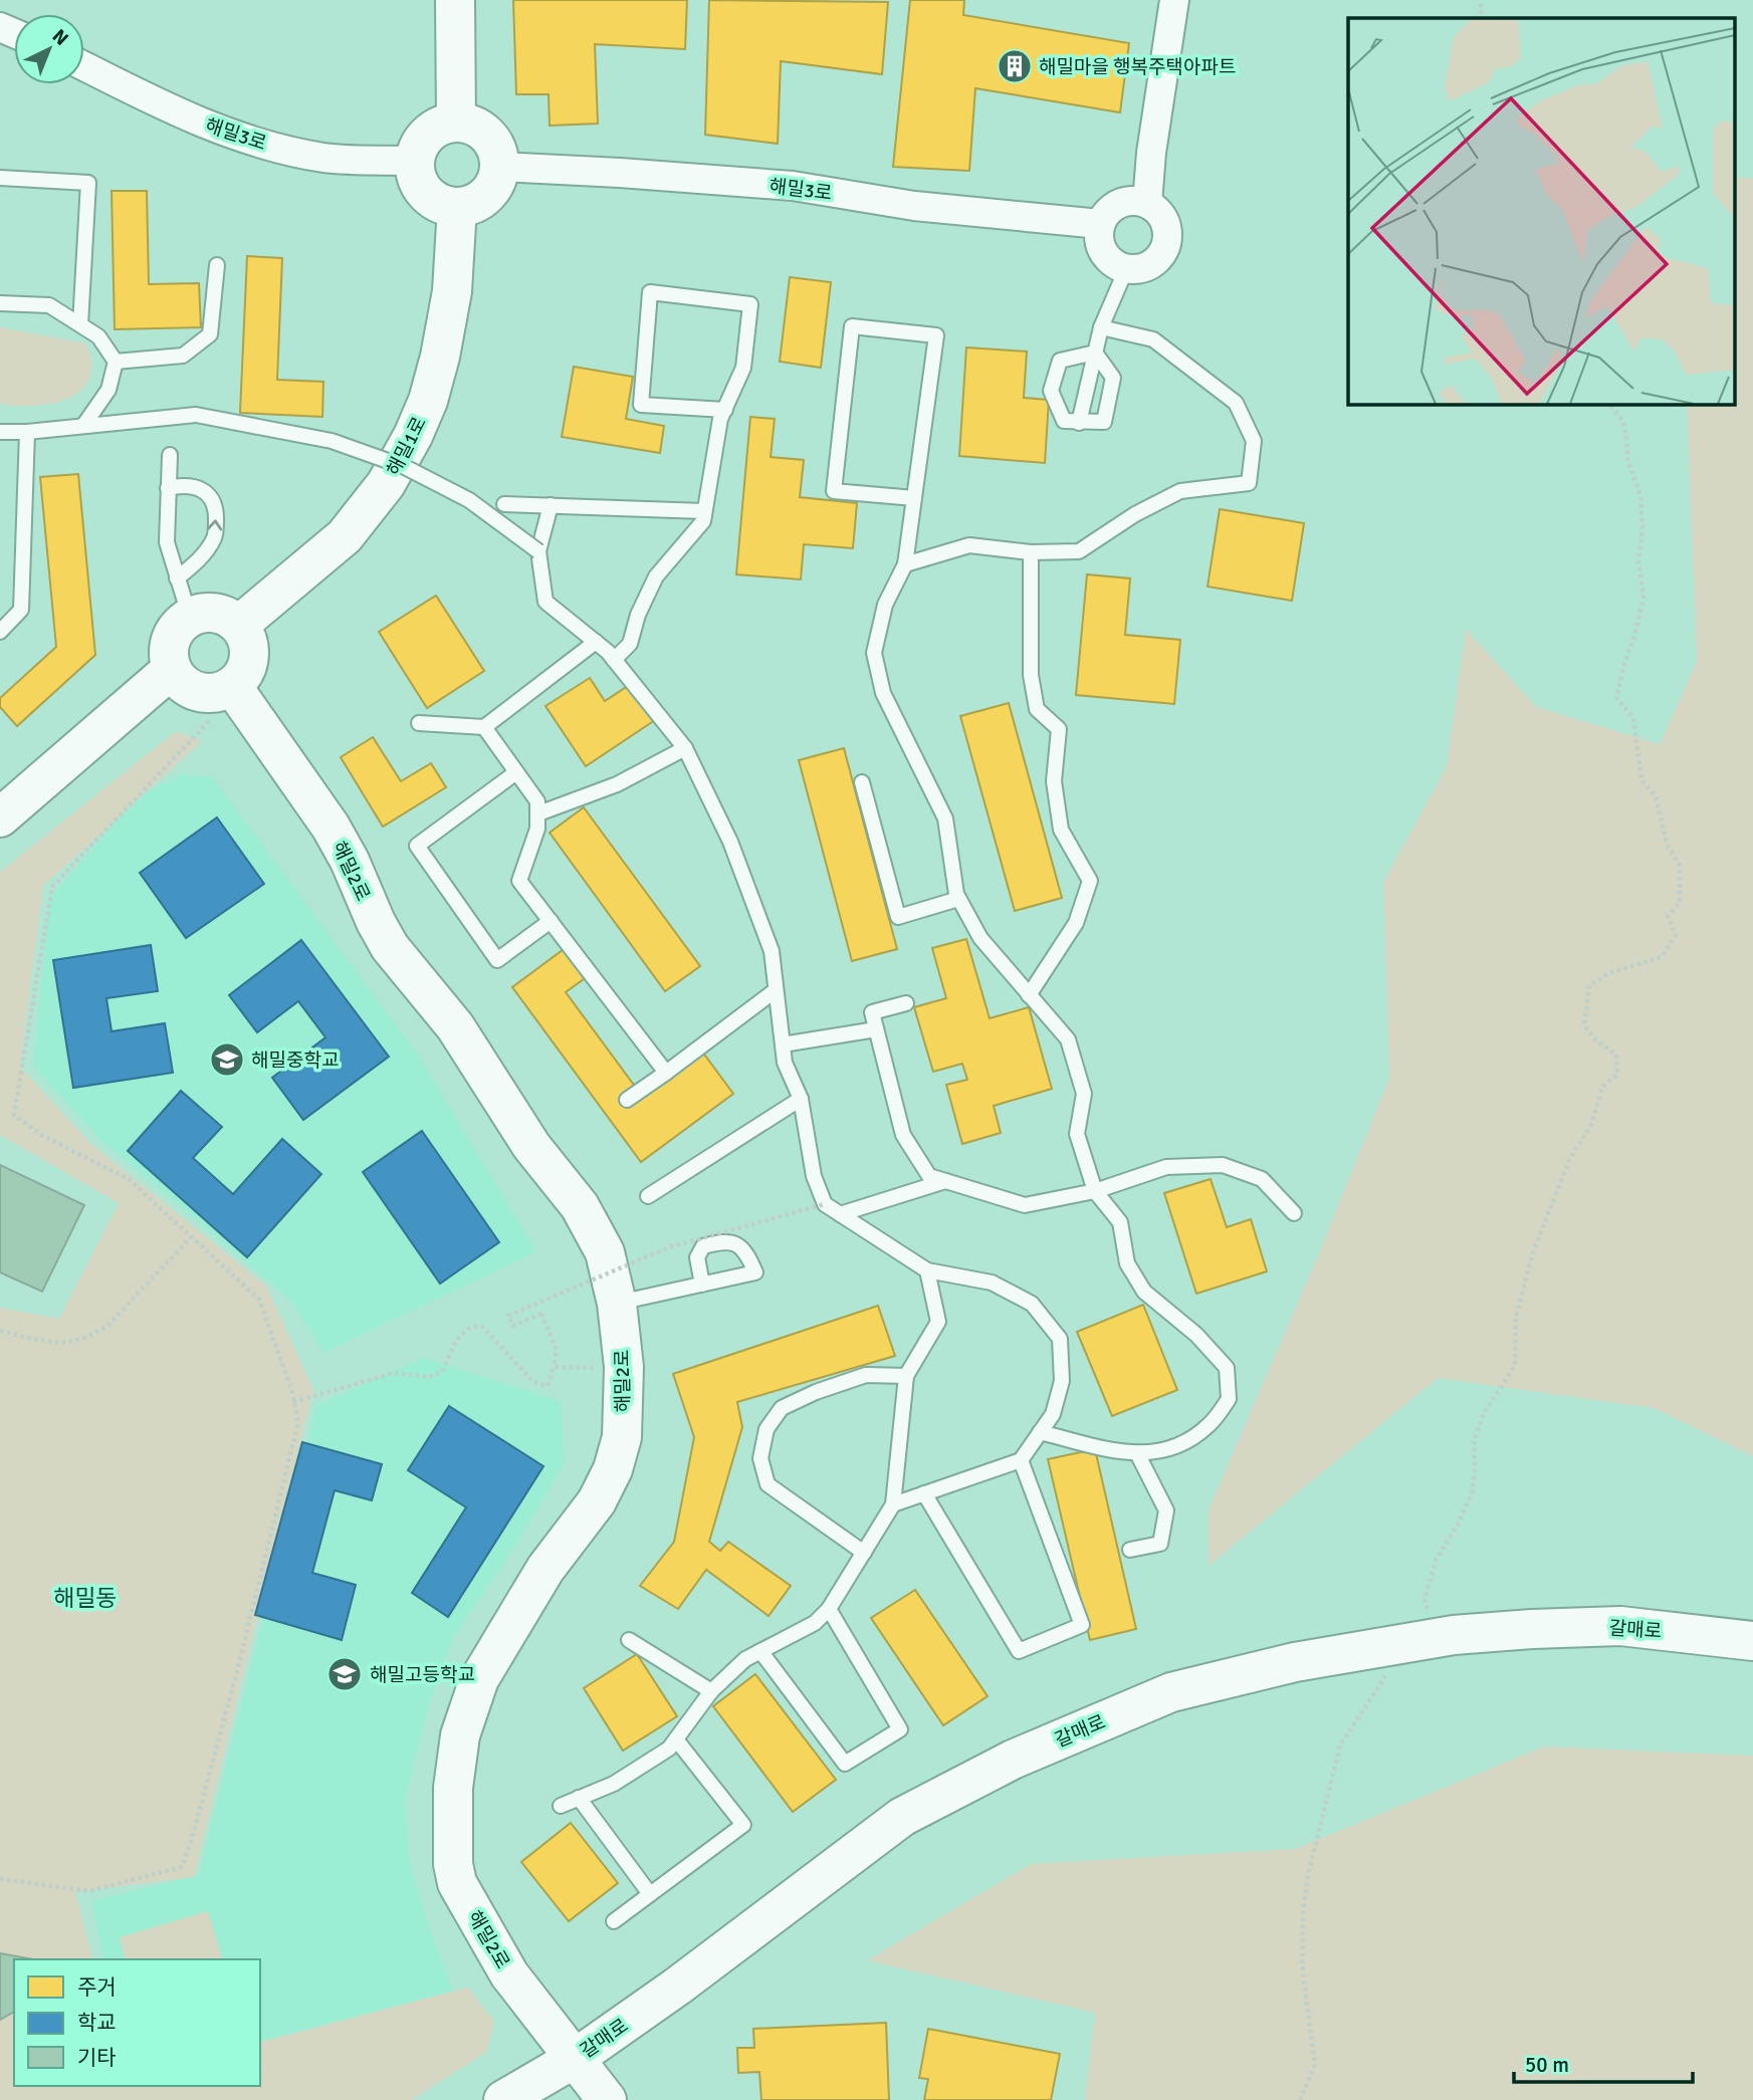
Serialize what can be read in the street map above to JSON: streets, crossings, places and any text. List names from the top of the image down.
{
  "streets": {
    "street": [
      "해밀3로",
      "해밀1로",
      "해밀2로",
      "갈매로"
    ]
  },
  "crossings": [
    ["해밀3로", "해밀1로"],
    ["해밀1로", "해밀2로"],
    ["해밀2로", "갈매로"]
  ],
  "districts": ["해밀동"],
  "places": {
    "building": ["해밀마을 행복주택아파트"],
    "school or university": ["해밀중학교", "해밀고등학교"]
  },
  "legend": ["주거", "학교", "기타"],
  "scale_bar": "50 m",
  "north": "top right"
}
